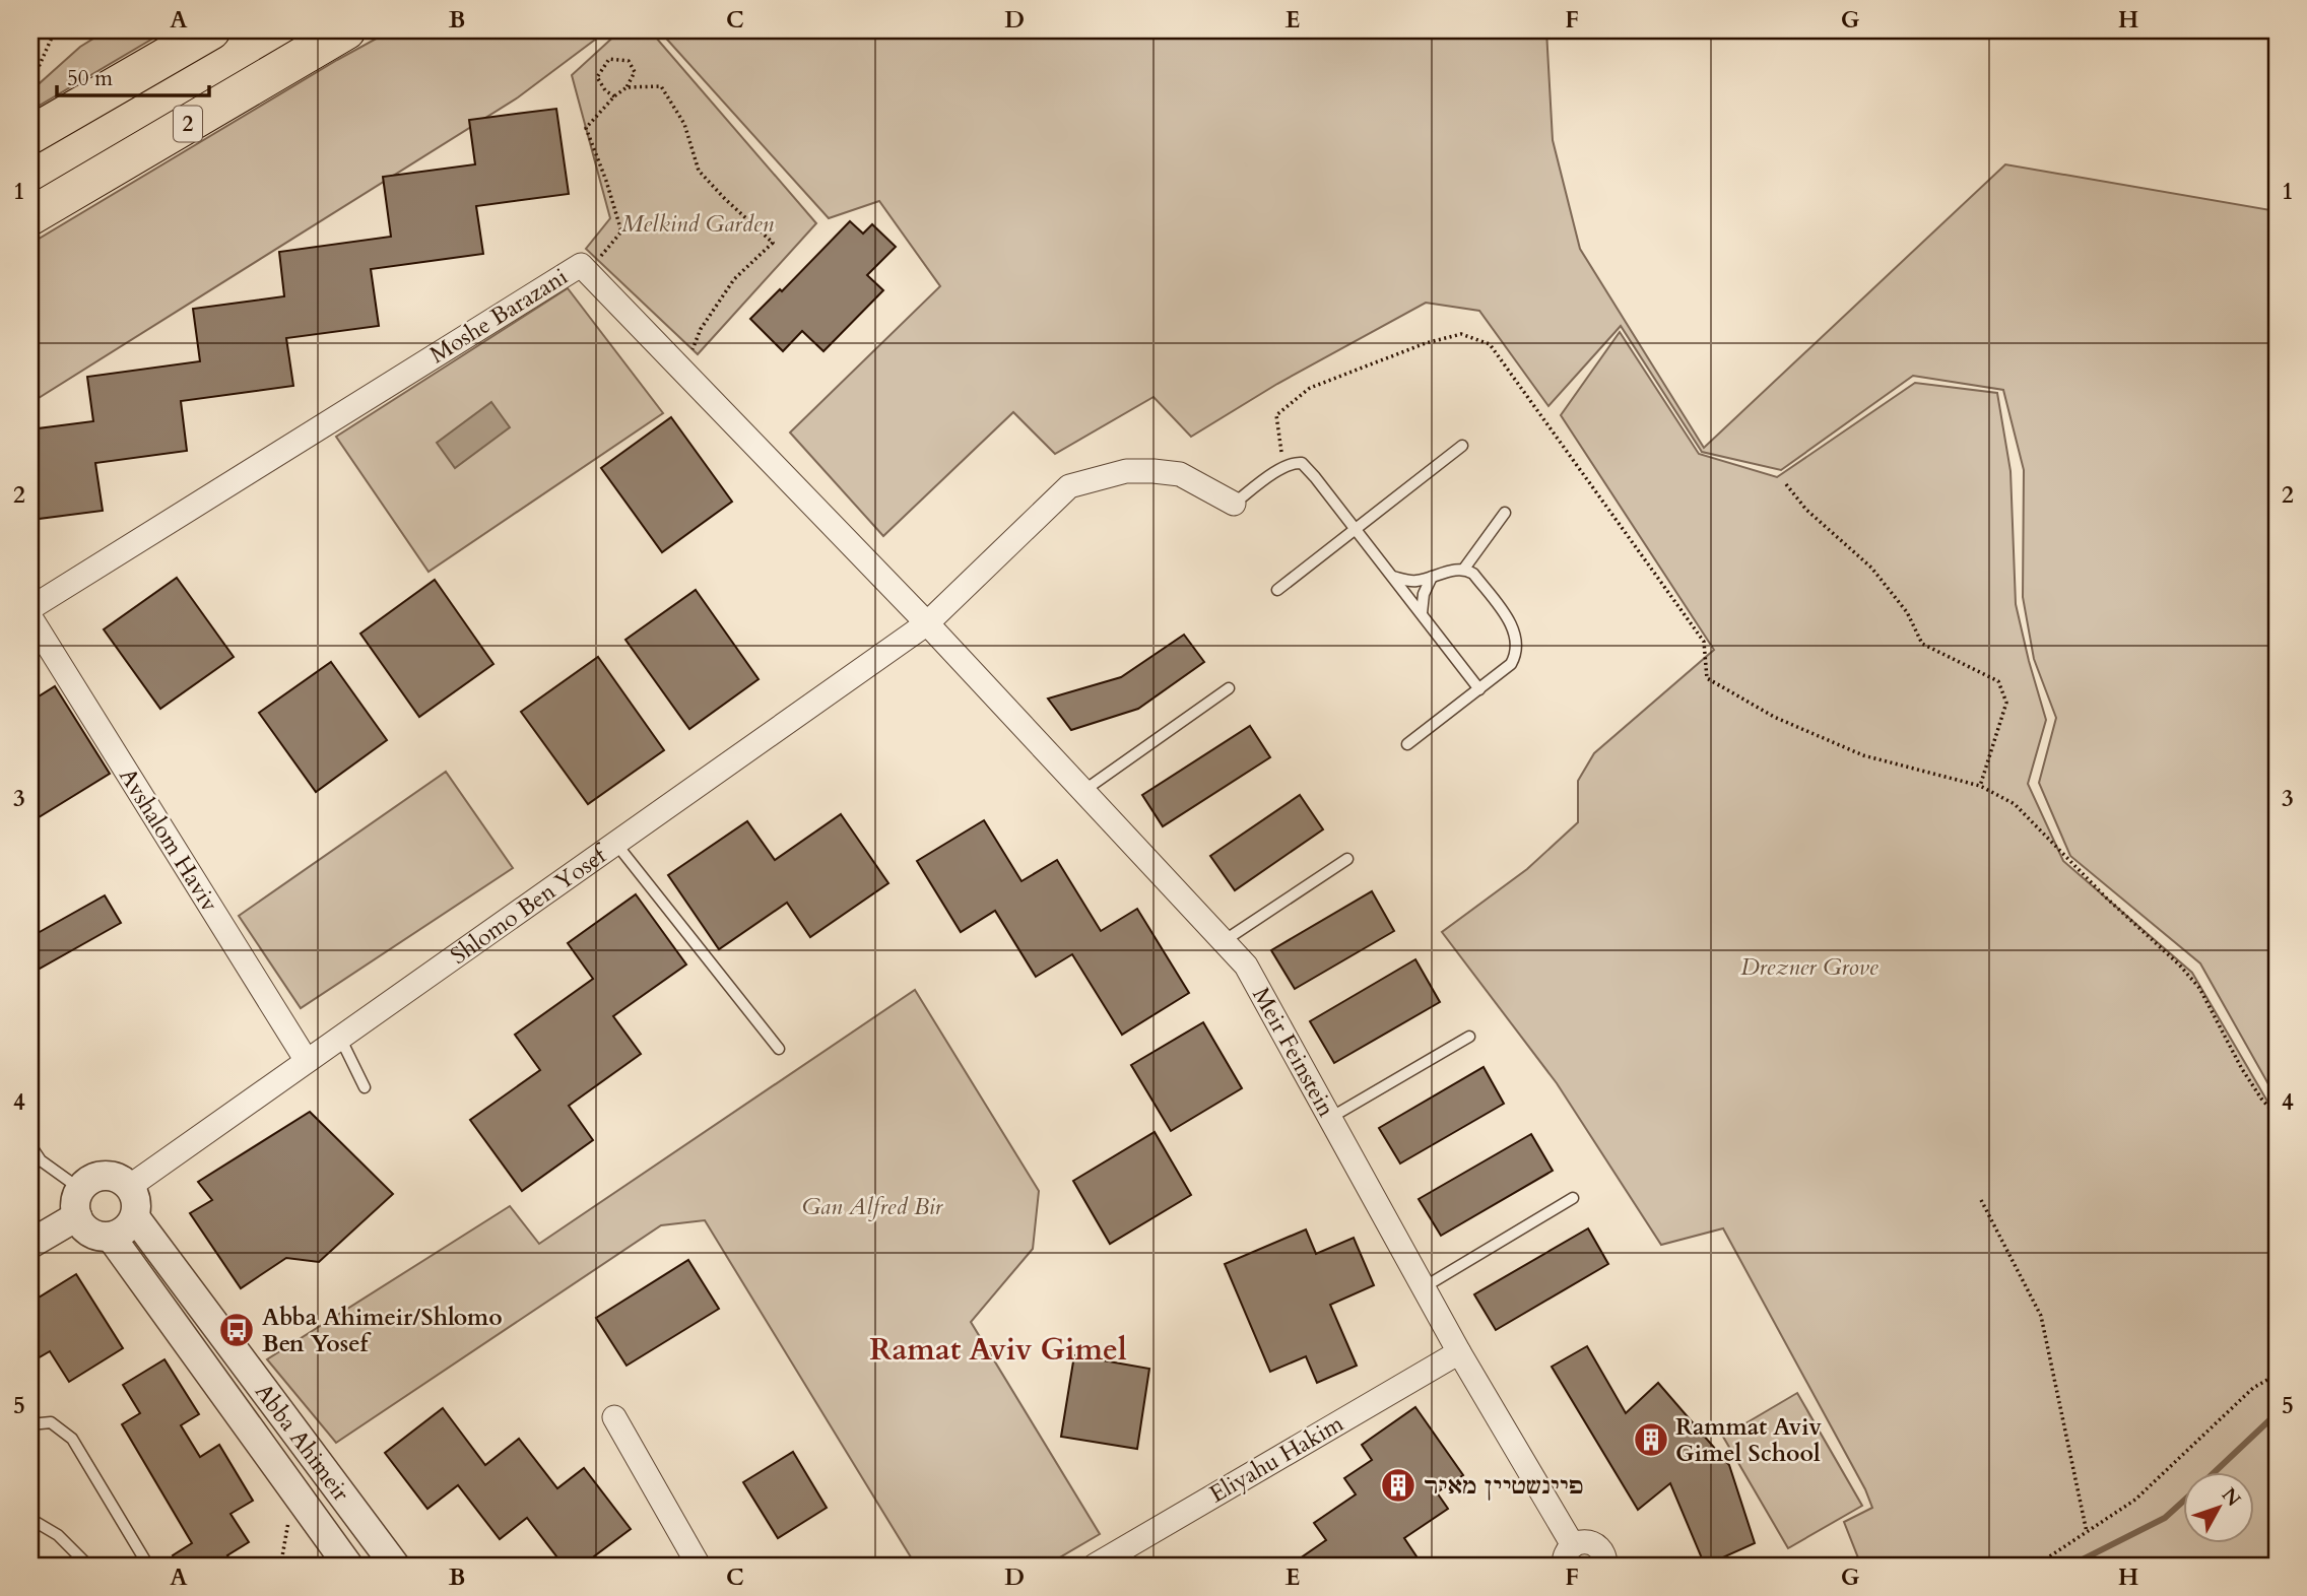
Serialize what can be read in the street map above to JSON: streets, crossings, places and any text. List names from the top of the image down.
{
  "streets": {
    "highway": ["2"],
    "street": [
      "Moshe Barazani",
      "Avshalom Haviv",
      "Shlomo Ben Yosef",
      "Meir Feinstein",
      "Abba Ahimeir",
      "Eliyahu Hakim"
    ]
  },
  "crossings": [
    ["Moshe Barazani", "Shlomo Ben Yosef"],
    ["Moshe Barazani", "Meir Feinstein"],
    ["Avshalom Haviv", "Shlomo Ben Yosef"],
    ["Shlomo Ben Yosef", "Meir Feinstein"],
    ["Shlomo Ben Yosef", "Abba Ahimeir"],
    ["Meir Feinstein", "Eliyahu Hakim"]
  ],
  "districts": ["Ramat Aviv Gimel"],
  "parks": ["Melkind Garden", "Drezner Grove", "Gan Alfred Bir"],
  "places": {
    "bus stop": ["Abba Ahimeir/Shlomo Ben Yosef"],
    "building": ["Rammat Aviv Gimel School", "פיינשטיין מאיר"]
  },
  "scale_bar": "50 m",
  "north": "top right",
  "grid": {
    "columns": [
      "A",
      "B",
      "C",
      "D",
      "E",
      "F",
      "G",
      "H"
    ],
    "rows": [
      "1",
      "2",
      "3",
      "4",
      "5"
    ]
  }
}
